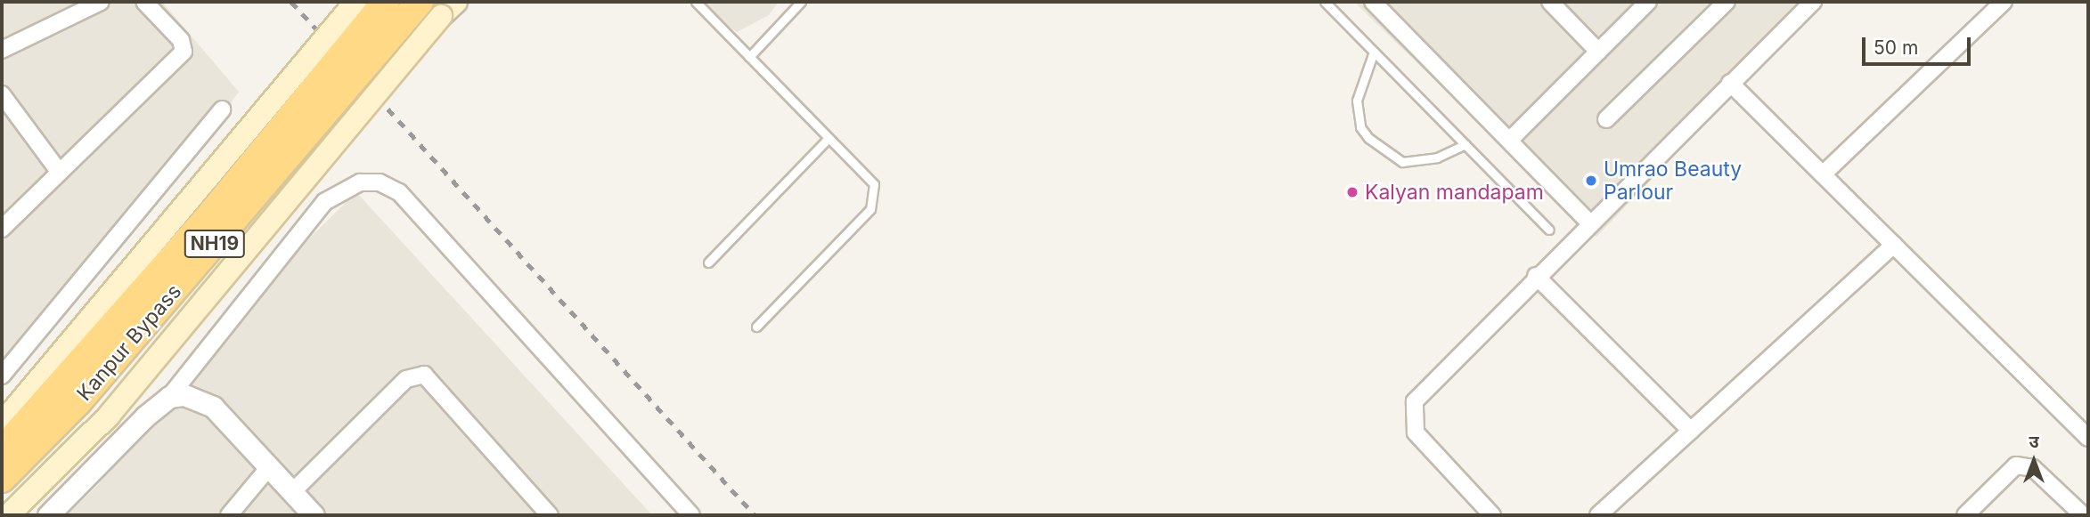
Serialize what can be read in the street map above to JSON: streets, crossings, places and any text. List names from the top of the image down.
{
  "streets": {
    "highway": ["NH19", "Kanpur Bypass"]
  },
  "places": ["Umrao Beauty Parlour", "Kalyan mandapam"],
  "scale_bar": "50 m",
  "north": "top"
}
